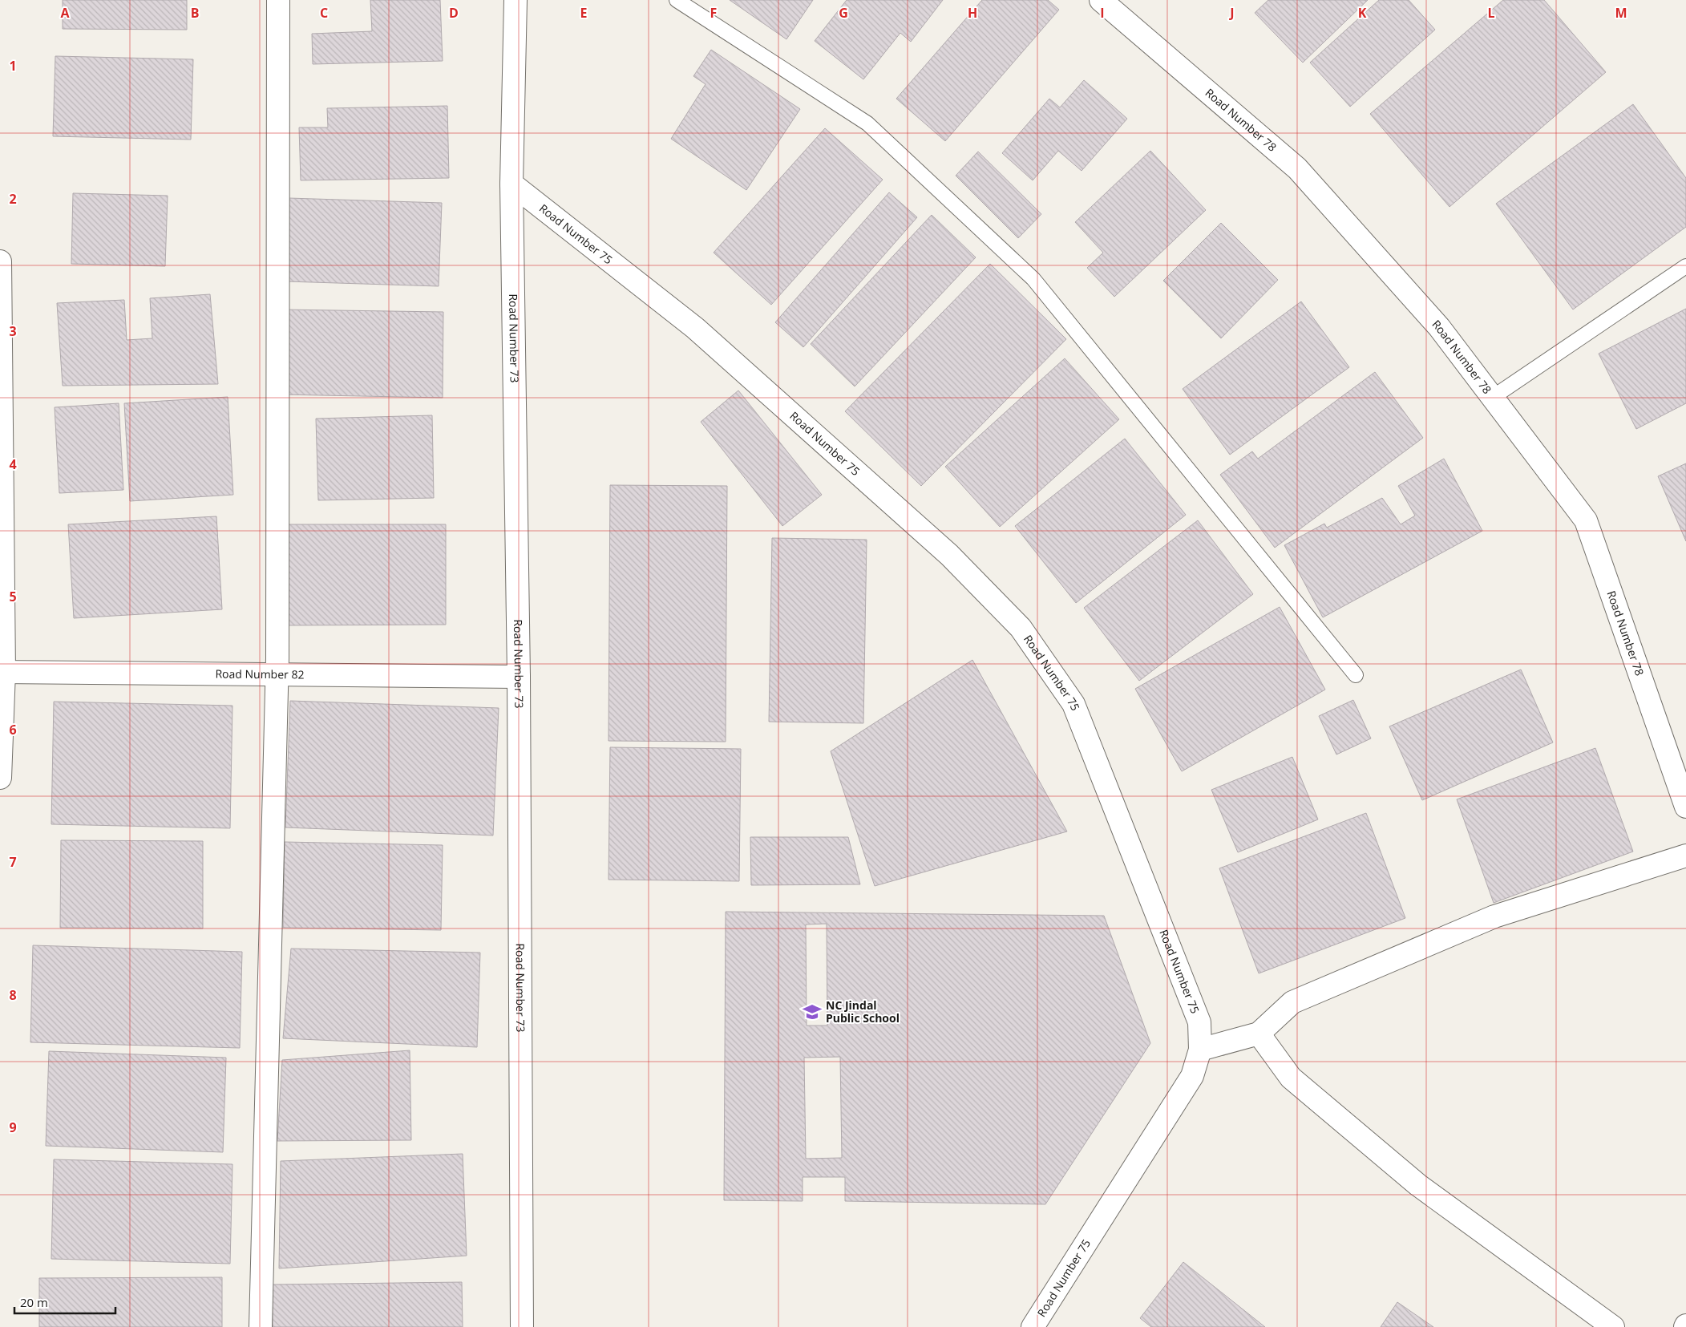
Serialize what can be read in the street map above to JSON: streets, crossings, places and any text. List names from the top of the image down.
{
  "streets": {
    "street": [
      "Road Number 78",
      "Road Number 75",
      "Road Number 73",
      "Road Number 82"
    ]
  },
  "crossings": [
    ["Road Number 75", "Road Number 73"],
    ["Road Number 73", "Road Number 82"]
  ],
  "places": {
    "school or university": ["NC Jindal Public School"]
  },
  "scale_bar": "20 m",
  "grid": {
    "columns": [
      "A",
      "B",
      "C",
      "D",
      "E",
      "F",
      "G",
      "H",
      "I",
      "J",
      "K",
      "L",
      "M"
    ],
    "rows": [
      "1",
      "2",
      "3",
      "4",
      "5",
      "6",
      "7",
      "8",
      "9"
    ]
  }
}
